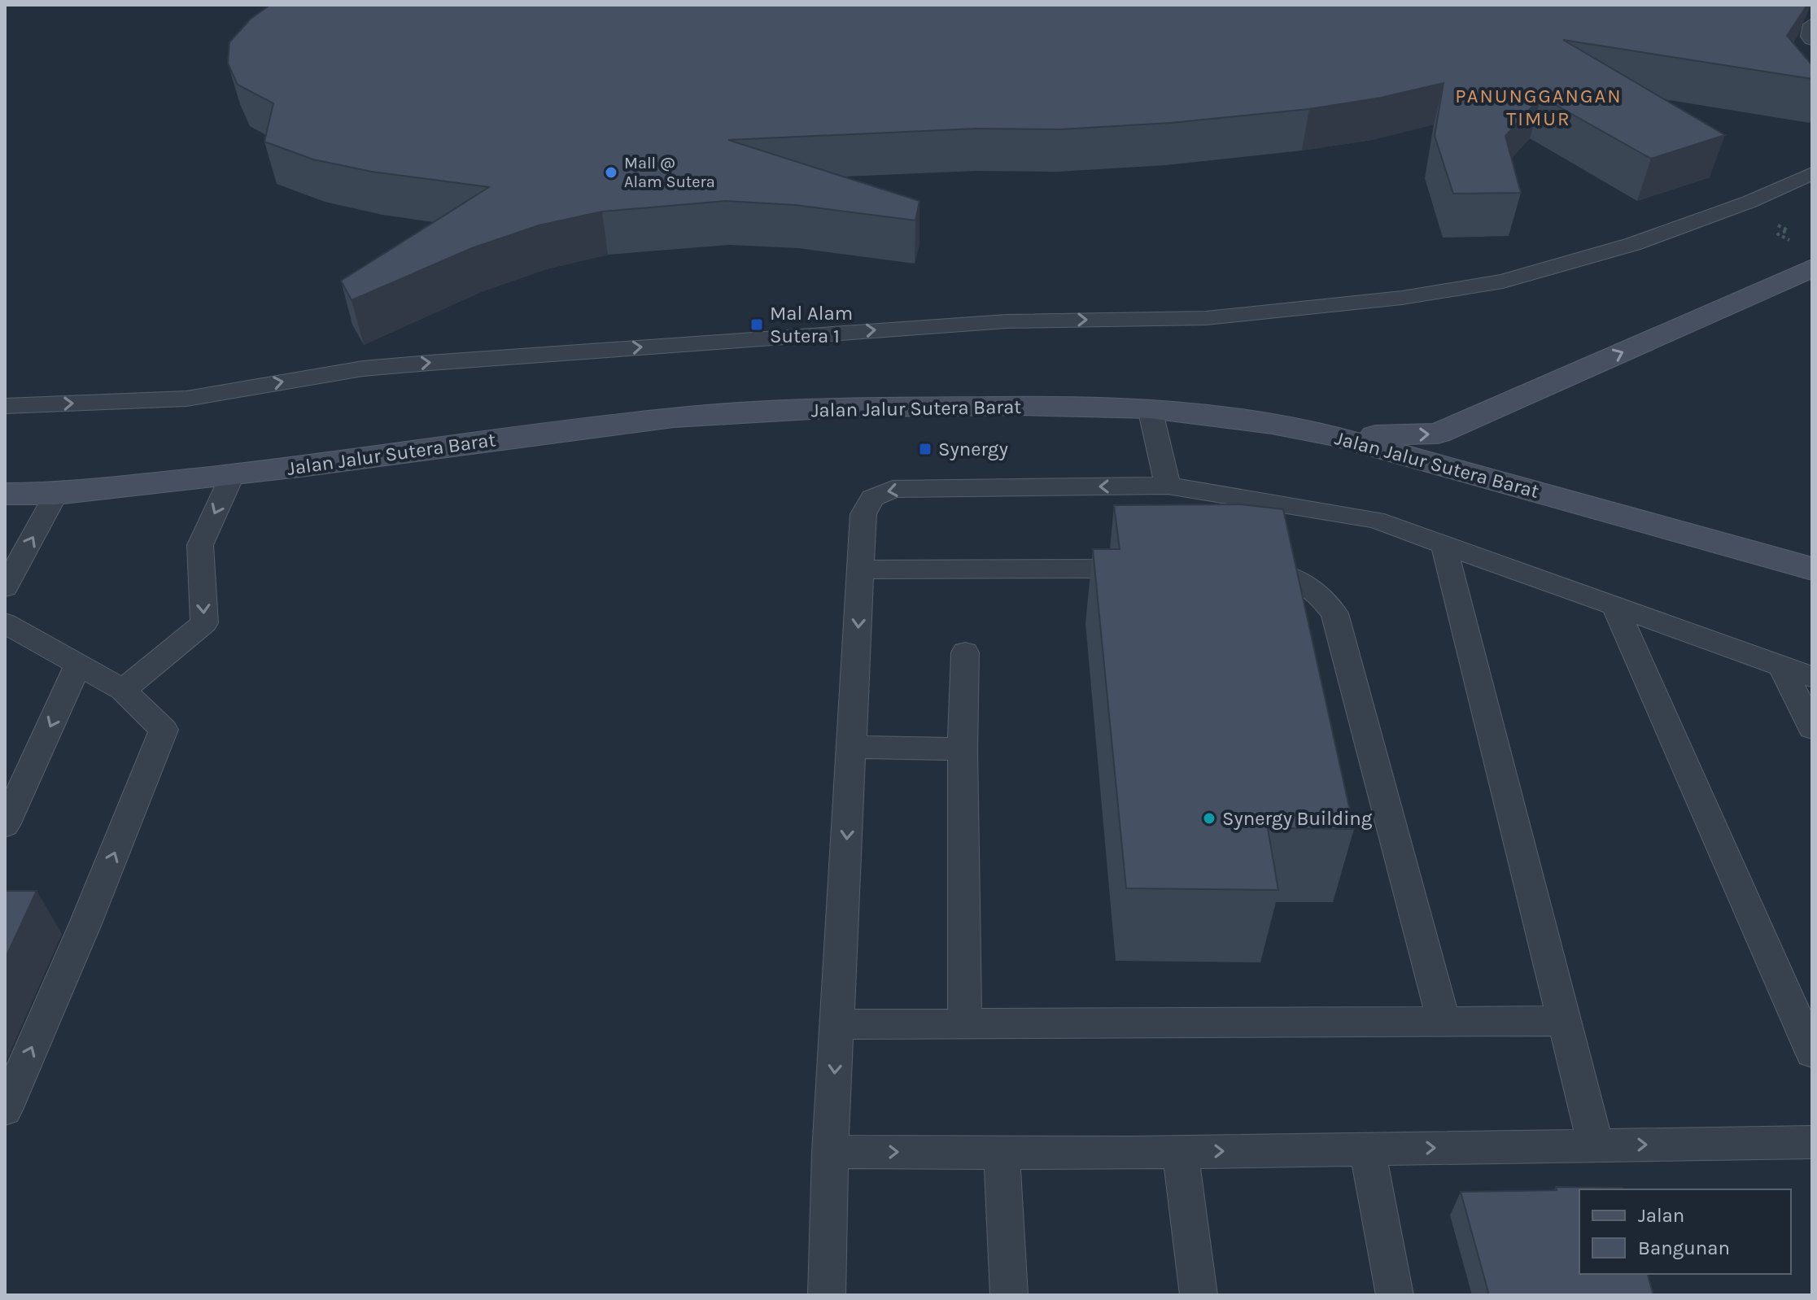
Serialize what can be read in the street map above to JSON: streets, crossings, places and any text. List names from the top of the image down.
{
  "streets": {
    "street": ["Jalan Jalur Sutera Barat"]
  },
  "districts": ["PANUNGGANGAN TIMUR"],
  "places": {
    "other": ["Mall @ Alam Sutera", "Synergy Building"],
    "transit": ["Mal Alam Sutera 1", "Synergy"]
  },
  "legend": ["Jalan", "Bangunan"]
}
